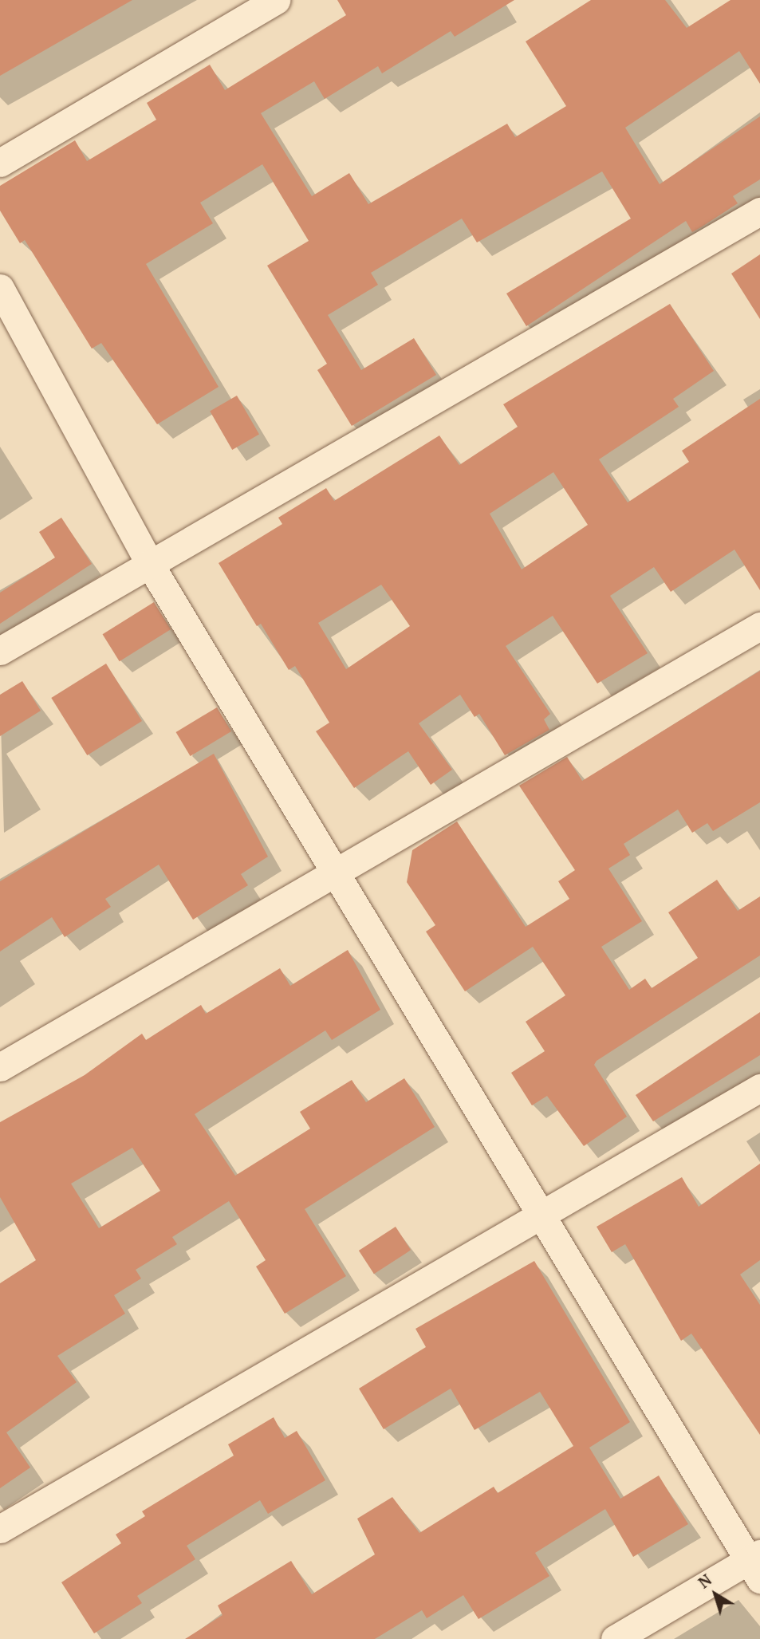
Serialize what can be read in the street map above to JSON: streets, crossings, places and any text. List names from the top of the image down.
{
  "north": "top left"
}
